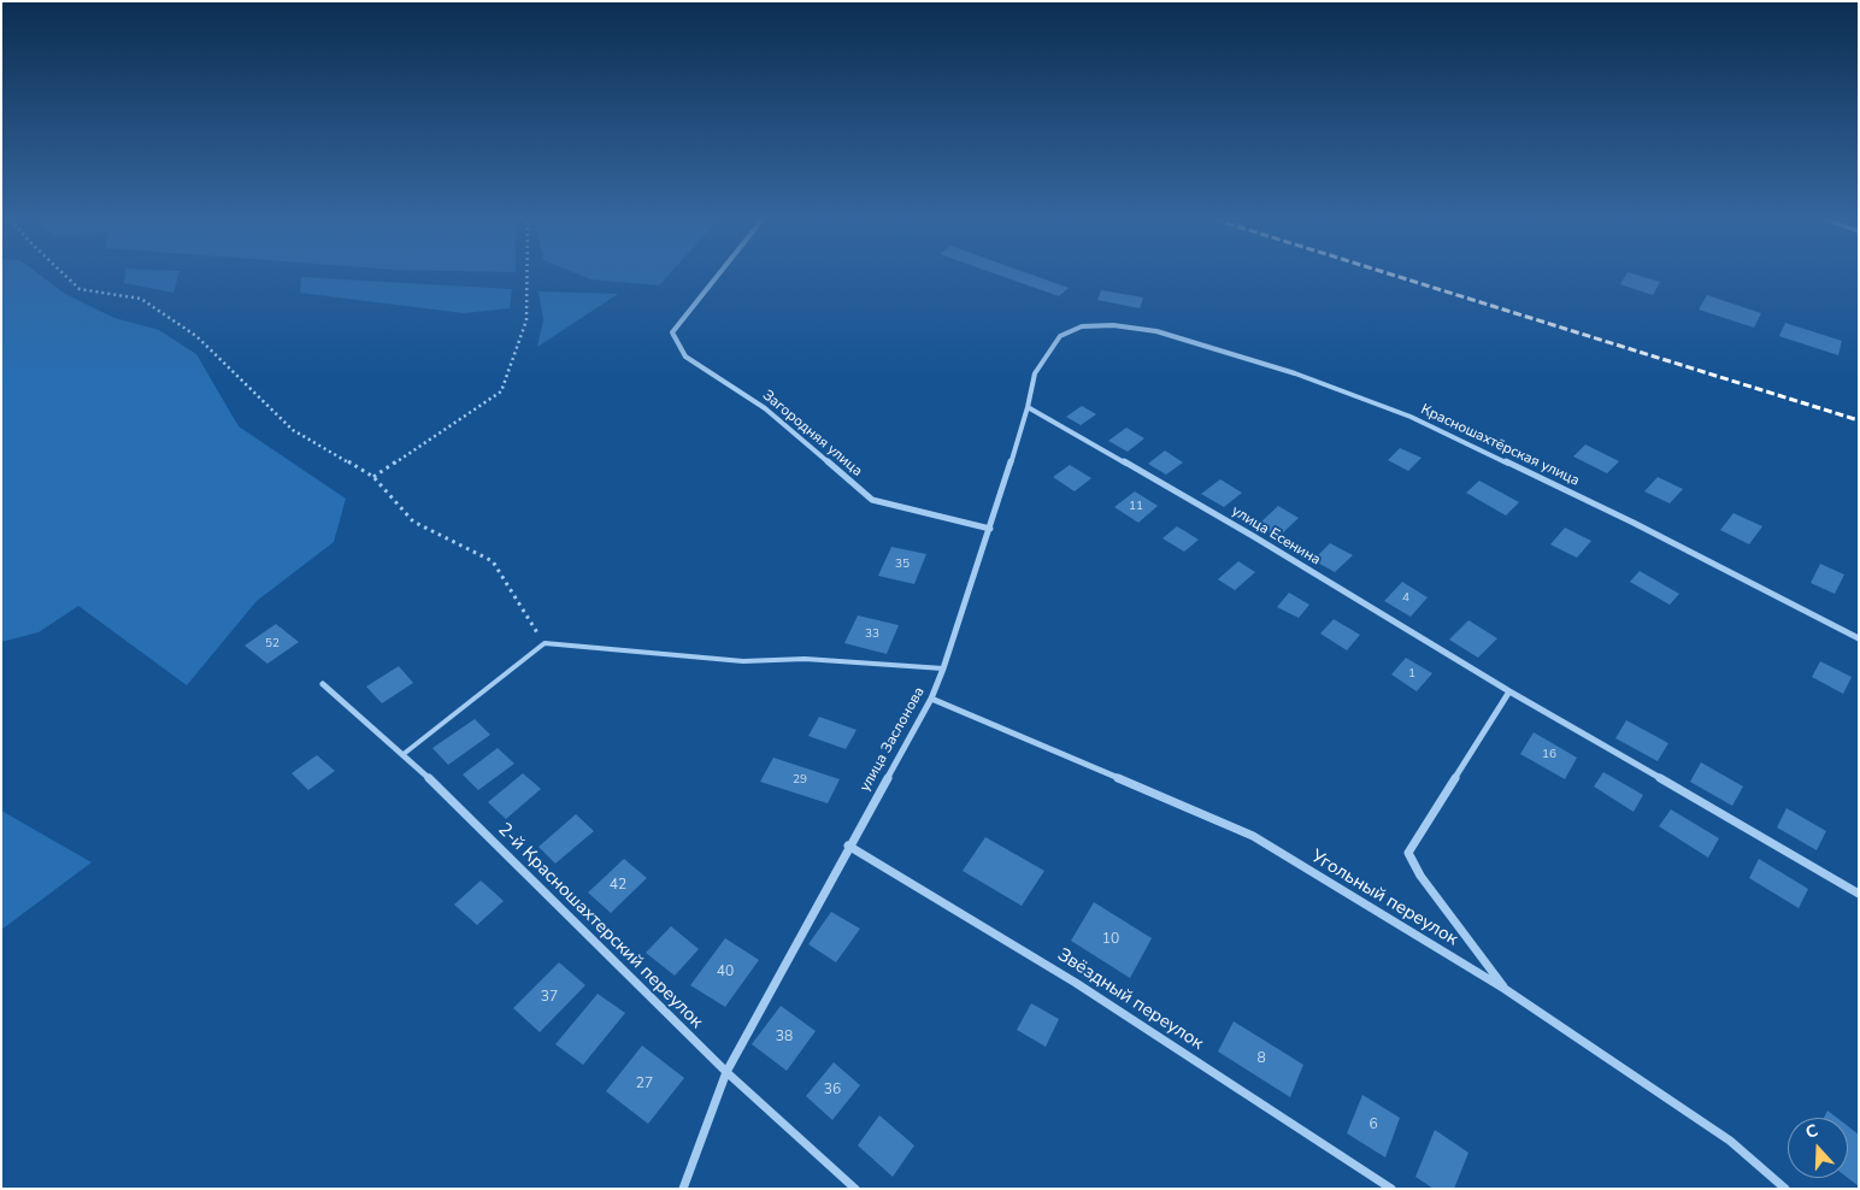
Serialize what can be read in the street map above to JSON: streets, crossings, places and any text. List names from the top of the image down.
{
  "streets": {
    "street": [
      "Загородняя улица",
      "Красношахтёрская улица",
      "улица Есенина",
      "улица Заслонова",
      "Угольный переулок",
      "2-й Красношахтерский переулок",
      "Звёздный переулок"
    ]
  },
  "crossings": [
    ["Загородняя улица", "улица Заслонова"],
    ["Красношахтёрская улица", "улица Заслонова"],
    ["улица Есенина", "улица Заслонова"],
    ["улица Заслонова", "Угольный переулок"],
    ["улица Заслонова", "2-й Красношахтерский переулок"],
    ["улица Заслонова", "Звёздный переулок"]
  ],
  "house_numbers": [
    "11",
    "35",
    "4",
    "33",
    "52",
    "1",
    "16",
    "29",
    "42",
    "10",
    "40",
    "37",
    "38",
    "8",
    "27",
    "36",
    "6"
  ],
  "north": "top"
}
